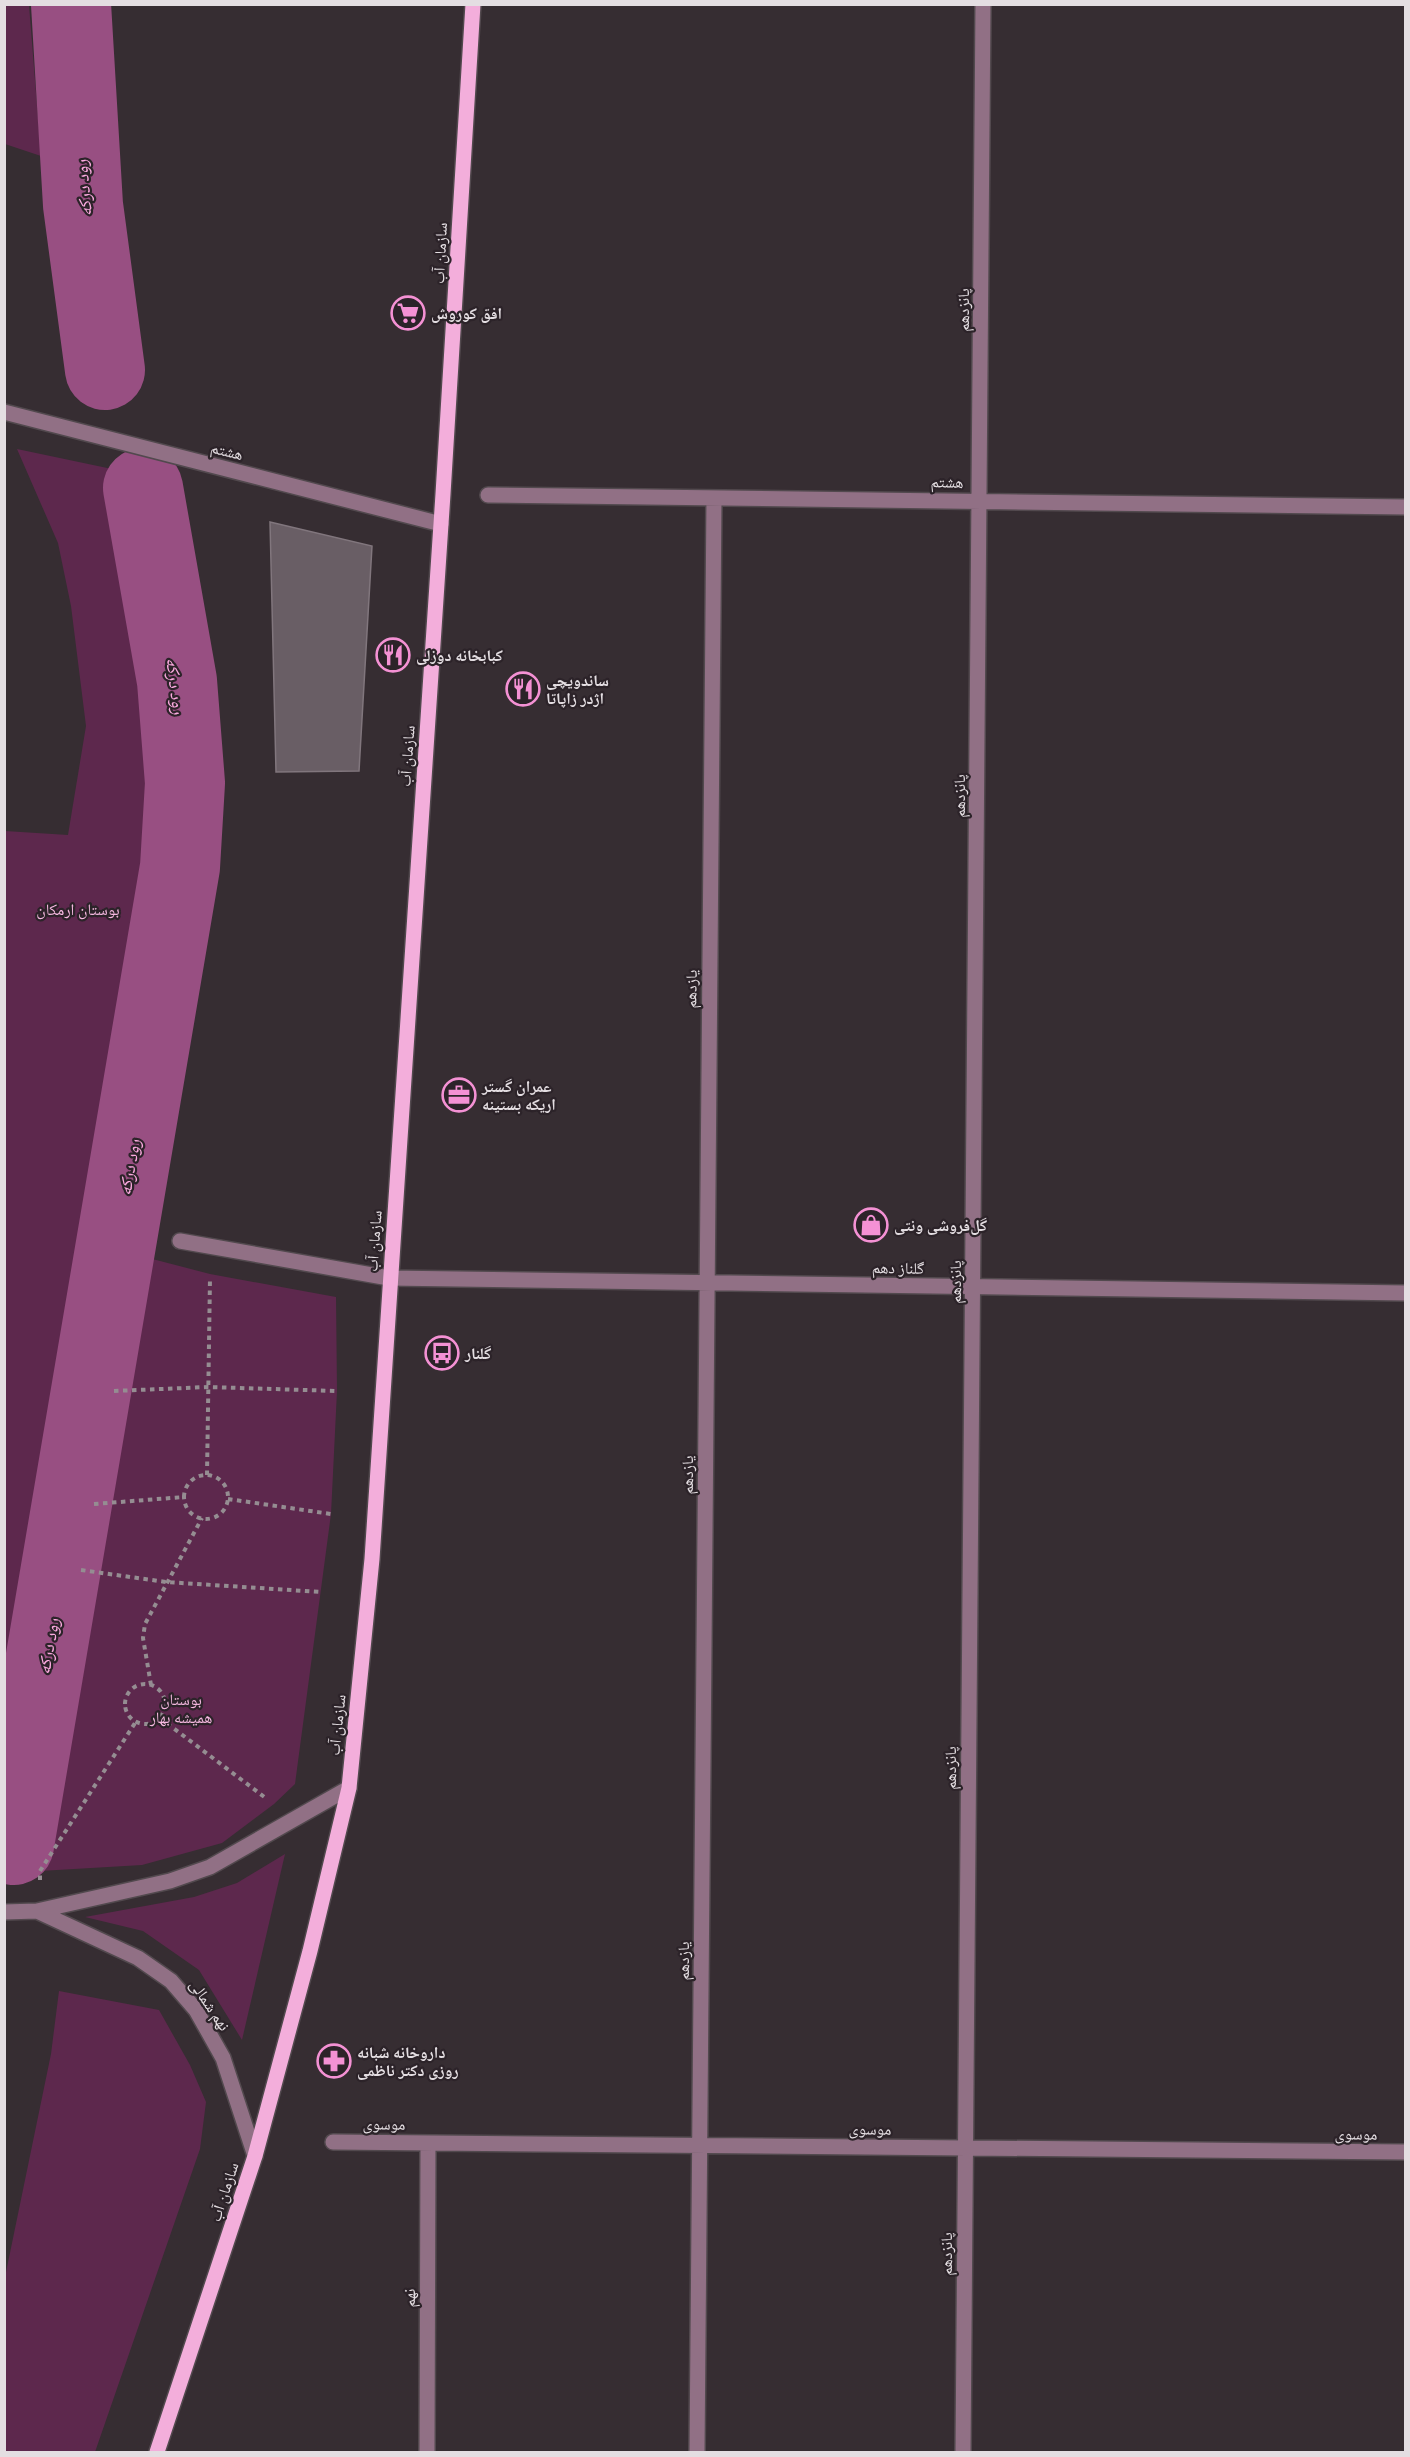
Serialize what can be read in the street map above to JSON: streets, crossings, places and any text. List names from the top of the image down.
{
  "streets": {
    "main road": ["سازمان آب"],
    "street": [
      "پانزدهم",
      "هشتم",
      "یازدهم",
      "گلناز دهم",
      "نهم شمالی",
      "موسوی",
      "نهم"
    ]
  },
  "crossings": [
    ["سازمان آب", "هشتم"],
    ["سازمان آب", "گلناز دهم"],
    ["سازمان آب", "نهم شمالی"],
    ["پانزدهم", "هشتم"],
    ["پانزدهم", "گلناز دهم"],
    ["پانزدهم", "موسوی"],
    ["هشتم", "یازدهم"],
    ["یازدهم", "گلناز دهم"],
    ["یازدهم", "موسوی"],
    ["موسوی", "نهم"]
  ],
  "water": ["رود درکه"],
  "parks": ["بوستان ارمکان", "بوستان همیشه بهار"],
  "places": {
    "supermarket": ["افق کوروش"],
    "restaurant": ["کبابخانه دوزلی", "ساندویچی اژدر زاپاتا"],
    "office": ["عمران گستر اریکه بستینه"],
    "shop": ["گل‌فروشی ونتی"],
    "bus stop": ["گلنار"],
    "pharmacy": ["داروخانه شبانه روزی دکتر ناظمی"]
  }
}
